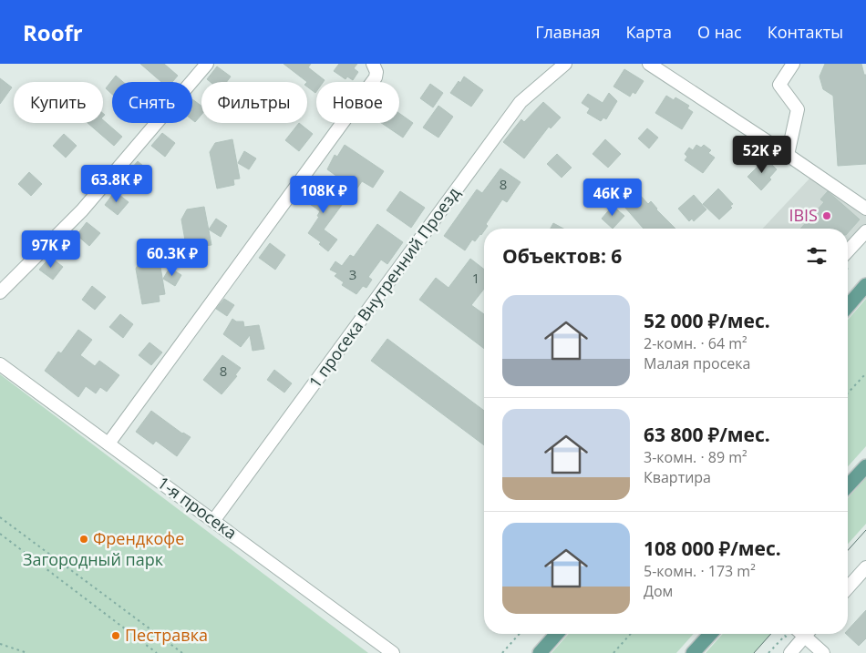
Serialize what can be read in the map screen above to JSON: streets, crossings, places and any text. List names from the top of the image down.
{
  "streets": {
    "street": ["1 просека Внутренний Проезд", "1-я просека"]
  },
  "crossings": [
    ["1 просека Внутренний Проезд", "1-я просека"]
  ],
  "parks": ["Загородный парк"],
  "places": ["IBIS", "Френдкофе", "Пестравка"],
  "house_numbers": [
    "8",
    "3",
    "1",
    "8"
  ],
  "page": {
    "header": "Roofr",
    "nav": [
      "Главная",
      "Карта",
      "О нас",
      "Контакты"
    ],
    "chip": [
      "Купить",
      "Снять",
      "Фильтры",
      "Новое"
    ],
    "price": [
      "52K ₽",
      "63.8K ₽",
      "108K ₽",
      "46K ₽",
      "97K ₽",
      "60.3K ₽"
    ],
    "heading": "Объектов: 6",
    "list": [
      {
        "name": "52 000 ₽/мес.",
        "note": "2-комн. · 64 m² · Малая просека"
      },
      {
        "name": "63 800 ₽/мес.",
        "note": "3-комн. · 89 m² · Квартира"
      },
      {
        "name": "108 000 ₽/мес.",
        "note": "5-комн. · 173 m² · Дом"
      }
    ]
  }
}
